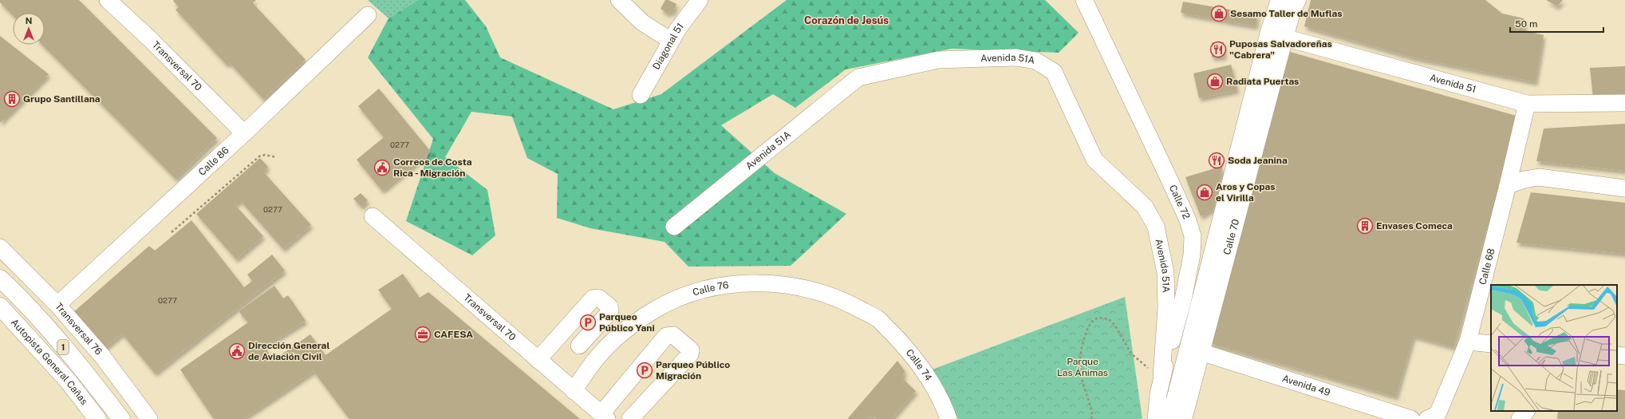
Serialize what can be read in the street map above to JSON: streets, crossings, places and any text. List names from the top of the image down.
{
  "streets": {
    "main road": ["Calle 70", "1", "Autopista General Cañas"],
    "street": [
      "Diagonal 51",
      "Avenida 51A",
      "Transversal 70",
      "Avenida 51",
      "Calle 86",
      "Calle 72",
      "Calle 68",
      "Calle 76",
      "Transversal 76",
      "Calle 74",
      "Avenida 49"
    ]
  },
  "crossings": [
    ["Avenida 51A", "Calle 72"],
    ["Transversal 70", "Calle 86"],
    ["Transversal 70", "Calle 76"],
    ["Avenida 51", "Calle 70"],
    ["Avenida 51", "Calle 68"],
    ["Calle 86", "Transversal 76"],
    ["Calle 70", "Avenida 49"],
    ["Calle 76", "Calle 74"]
  ],
  "districts": ["Corazón de Jesús"],
  "parks": ["Parque Las Ánimas"],
  "places": {
    "shop": ["Sesamo Taller de Muflas", "Radiata Puertas", "Aros y Copas el Virilla"],
    "restaurant": ["Puposas Salvadoreñas \"Cabrera\"", "Soda Jeanina"],
    "building": ["Grupo Santillana", "Envases Comeca"],
    "public building": ["Correos de Costa Rica - Migración", "Dirección General de Aviación Civil"],
    "parking": ["Parqueo Público Yani", "Parqueo Público Migración"],
    "office": ["CAFESA"]
  },
  "house_numbers": ["0277", "0277", "0277"],
  "scale_bar": "50 m",
  "north": "top"
}
